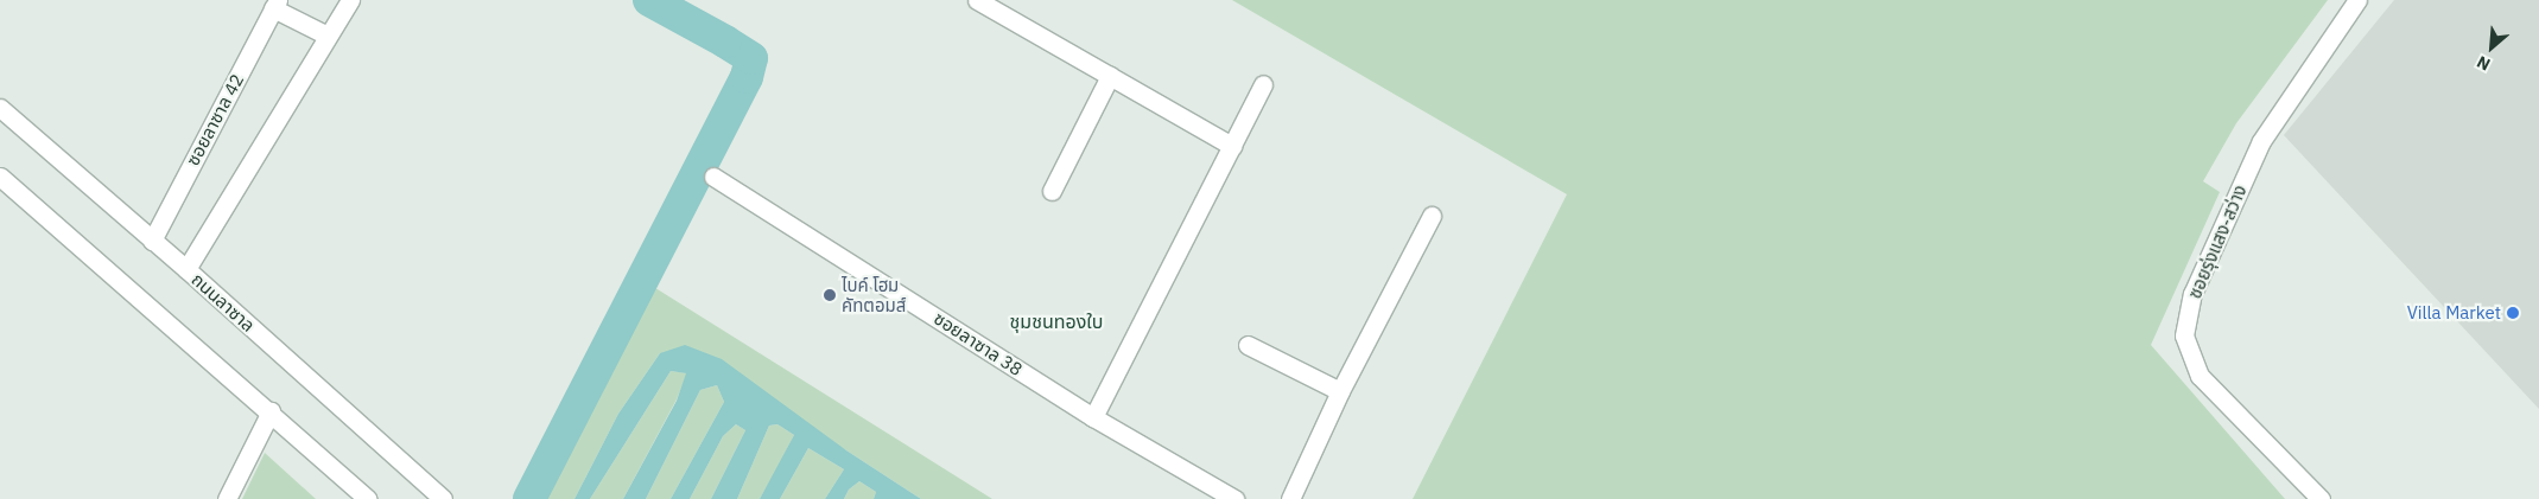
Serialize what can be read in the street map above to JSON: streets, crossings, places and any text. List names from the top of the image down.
{
  "streets": {
    "street": [
      "ซอยลาซาล 42",
      "ซอยรุ่งแสง-สว่าง",
      "ถนนลาซาล",
      "ซอยลาซาล 38"
    ]
  },
  "crossings": [
    ["ซอยลาซาล 42", "ถนนลาซาล"]
  ],
  "districts": ["ชุมชนทองใบ"],
  "places": ["ไบค์ โฮม คัทตอมส์", "Villa Market"],
  "north": "bottom left"
}
